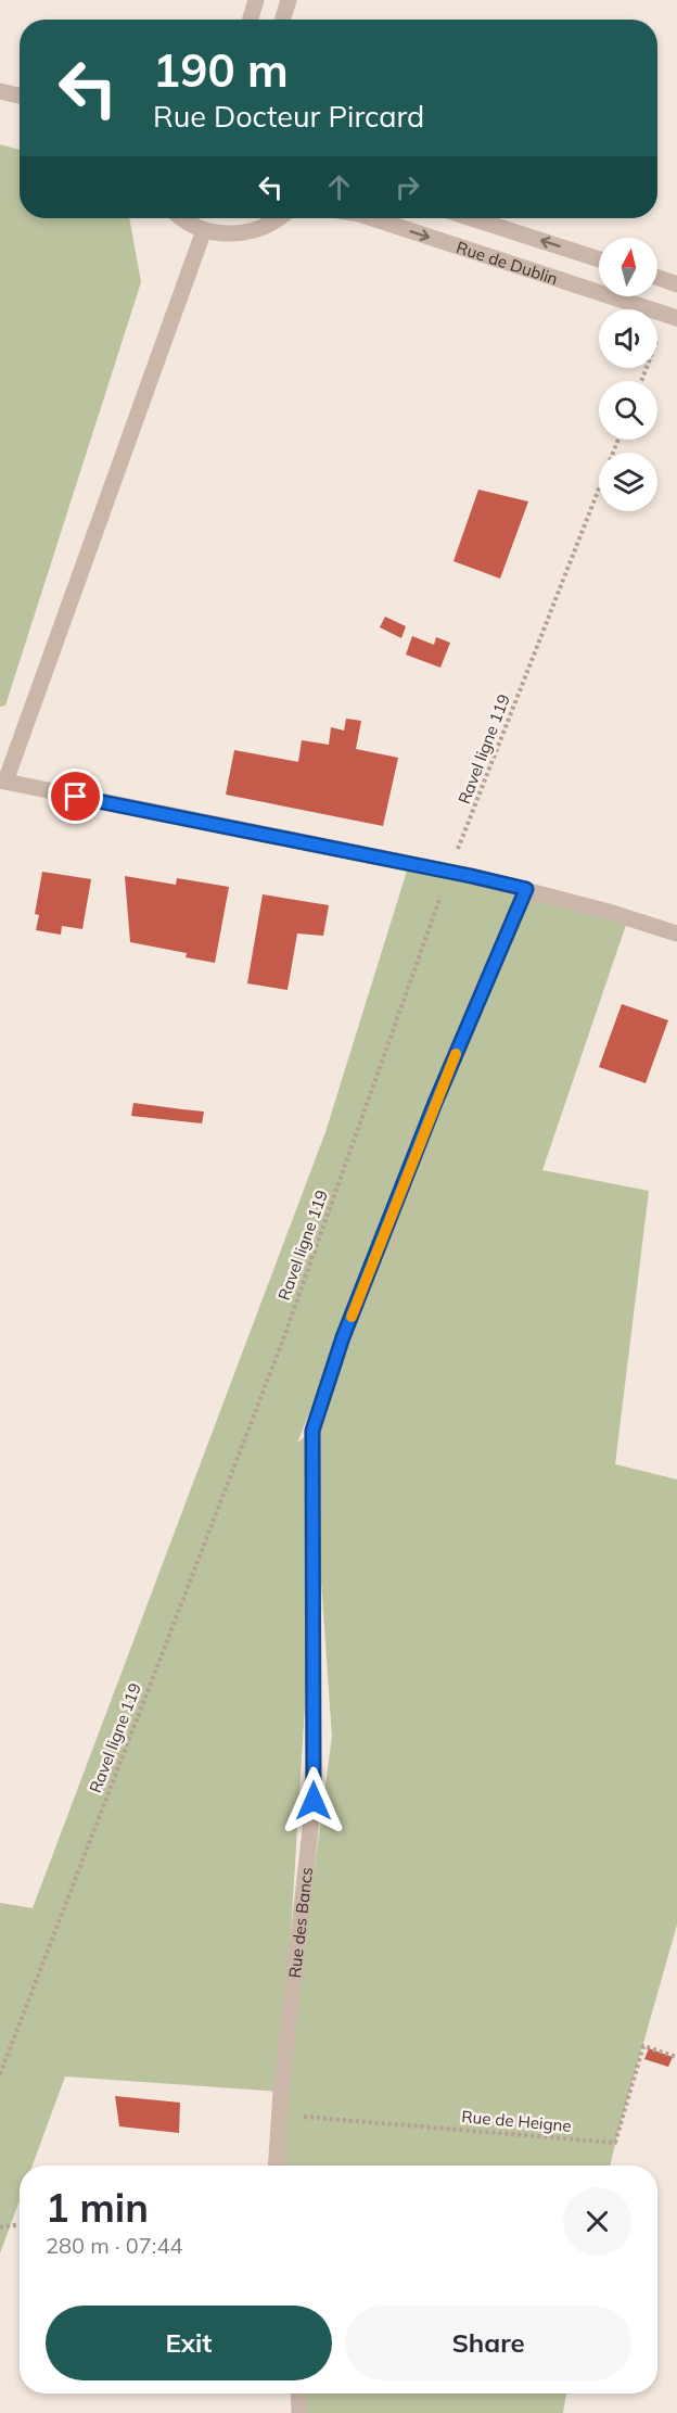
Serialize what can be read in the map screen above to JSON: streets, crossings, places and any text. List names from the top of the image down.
{
  "streets": {
    "street": ["Rue de Dublin", "Rue des Bancs"],
    "path": ["Ravel ligne 119", "Rue de Heigne"]
  },
  "crossings": [
    ["Rue des Bancs", "Rue de Heigne"]
  ],
  "north": "top",
  "page": {
    "turn": ["190 m", "Rue Docteur Pircard"],
    "heading": ["1 min", "280 m · 07:44"],
    "buttons": ["Exit", "Share"]
  }
}
